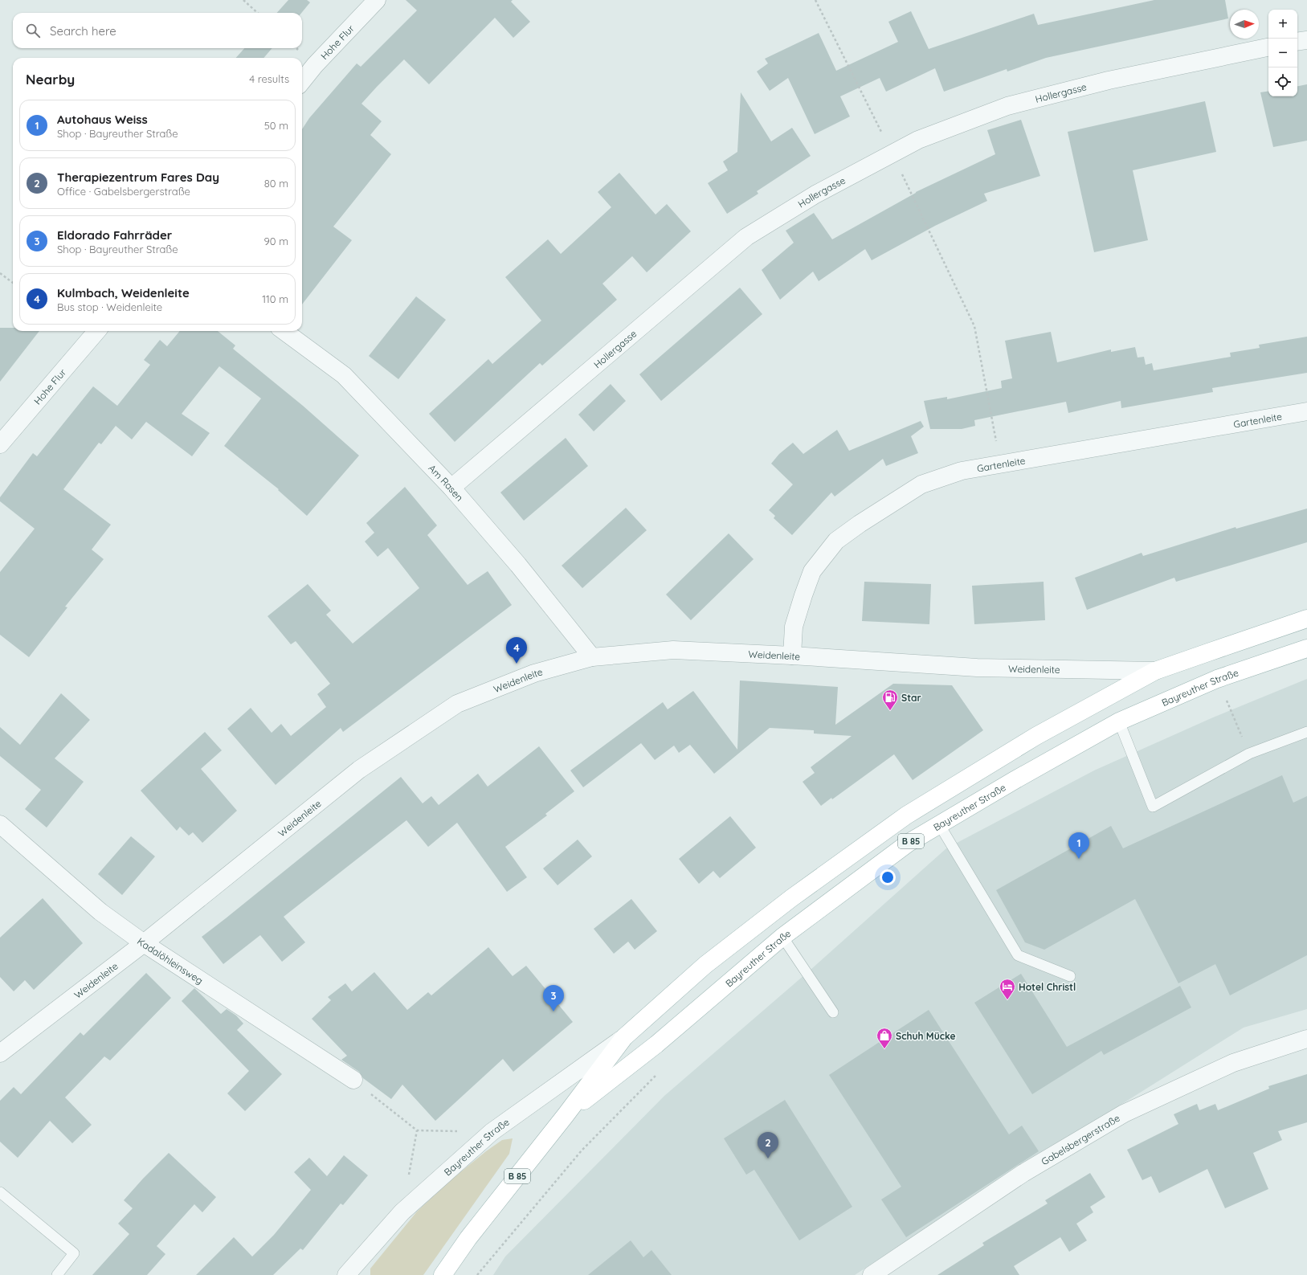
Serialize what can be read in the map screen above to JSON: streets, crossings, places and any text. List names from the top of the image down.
{
  "streets": {
    "main road": ["Bayreuther Straße", "B 85"],
    "street": [
      "Hohe Flur",
      "Hollergasse",
      "Gartenleite",
      "Am Rasen",
      "Weidenleite",
      "Kadalöhleinsweg",
      "Gabelsbergerstraße"
    ]
  },
  "crossings": [
    ["Hollergasse", "Am Rasen"],
    ["Gartenleite", "Weidenleite"],
    ["Am Rasen", "Weidenleite"],
    ["Weidenleite", "Bayreuther Straße"],
    ["Weidenleite", "Kadalöhleinsweg"]
  ],
  "places": {
    "fuel station": ["Star"],
    "hotel": ["Hotel Christl"],
    "shop": ["Schuh Mücke"]
  },
  "north": "right",
  "page": {
    "map_buttons": ["+", "−"],
    "search": "Search here",
    "heading": ["Nearby", "4 results"],
    "list": [
      {
        "mark": "1",
        "name": "Autohaus Weiss",
        "note": "Shop · Bayreuther Straße",
        "value": "50 m"
      },
      {
        "mark": "2",
        "name": "Therapiezentrum Fares Day",
        "note": "Office · Gabelsbergerstraße",
        "value": "80 m"
      },
      {
        "mark": "3",
        "name": "Eldorado Fahrräder",
        "note": "Shop · Bayreuther Straße",
        "value": "90 m"
      },
      {
        "mark": "4",
        "name": "Kulmbach, Weidenleite",
        "note": "Bus stop · Weidenleite",
        "value": "110 m"
      }
    ],
    "pins": [
      "4",
      "1",
      "3",
      "2"
    ]
  }
}
